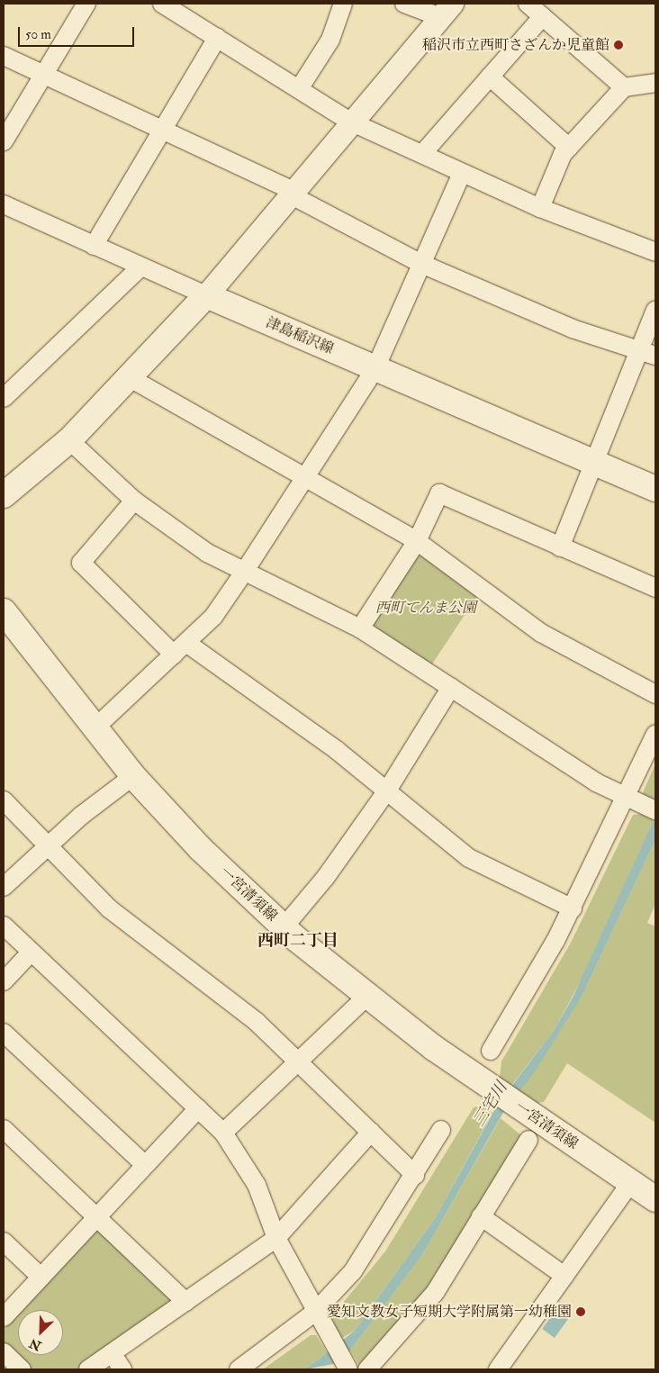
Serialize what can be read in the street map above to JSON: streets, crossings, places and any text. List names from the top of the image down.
{
  "streets": {
    "main road": ["津島稲沢線", "一宮清須線"]
  },
  "districts": ["西町二丁目"],
  "water": ["三宅川"],
  "parks": ["西町てんま公園"],
  "places": ["稲沢市立西町さざんか児童館", "愛知文教女子短期大学附属第一幼稚園"],
  "scale_bar": "50 m",
  "north": "bottom left"
}
